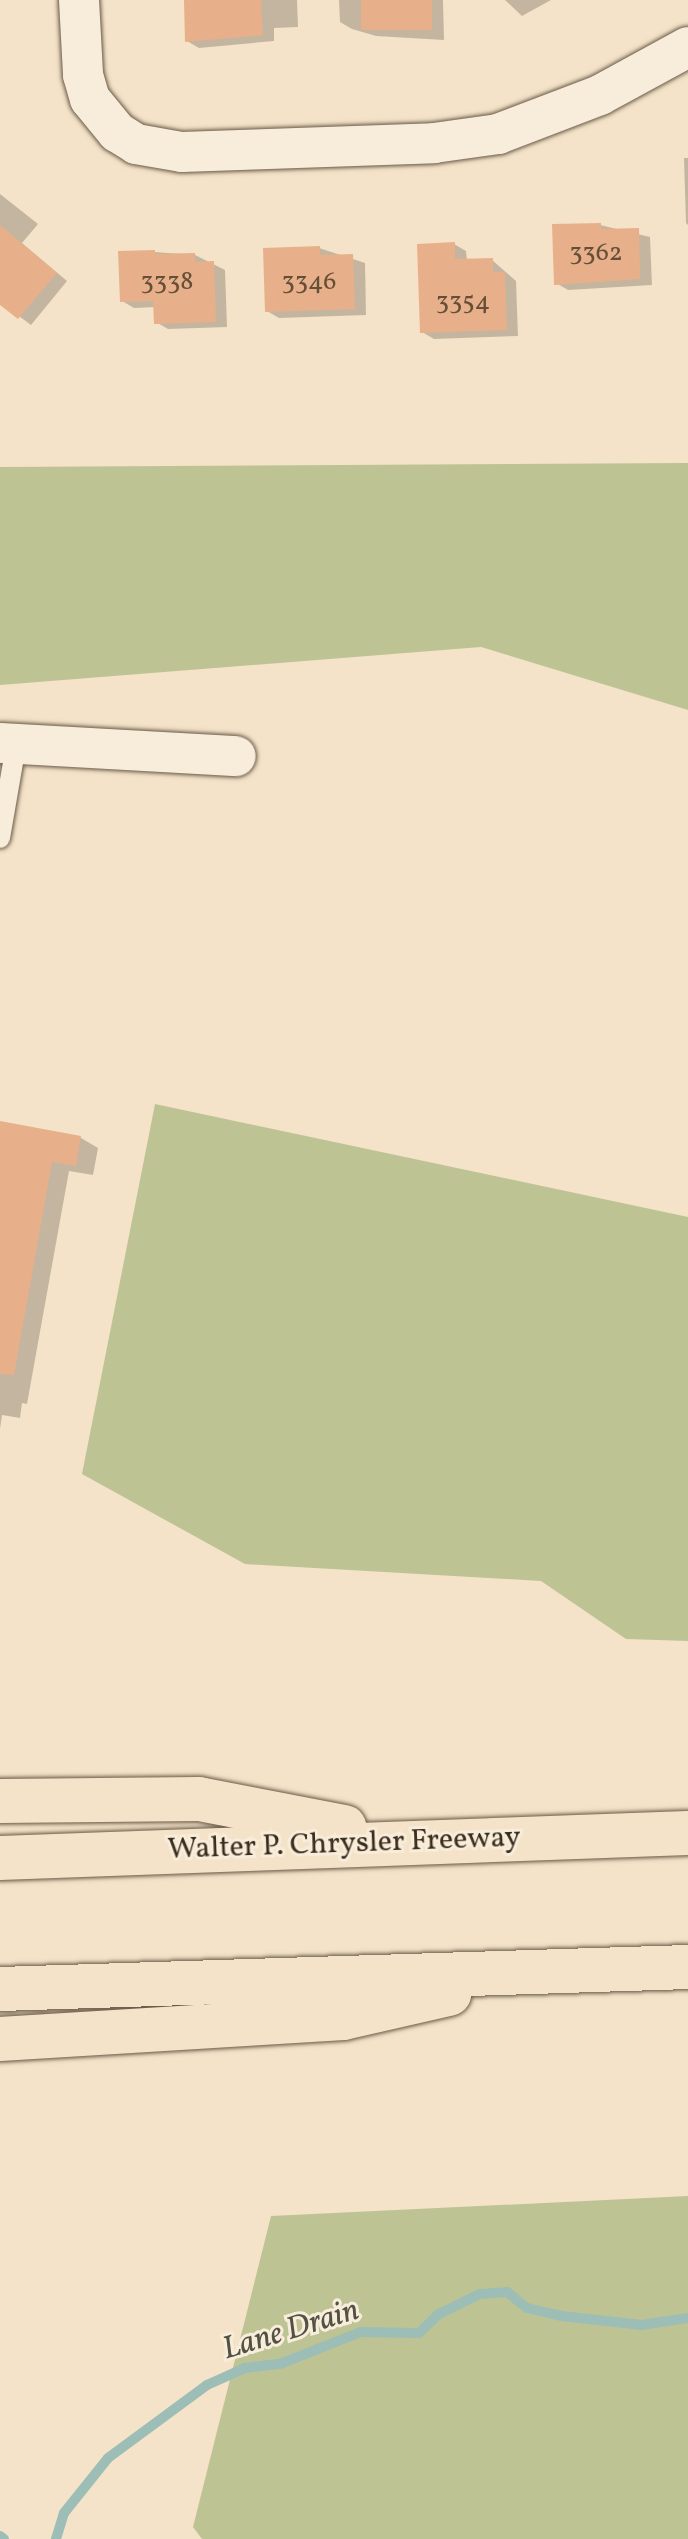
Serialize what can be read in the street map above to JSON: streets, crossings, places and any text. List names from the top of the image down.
{
  "streets": {
    "highway": ["Walter P. Chrysler Freeway"]
  },
  "water": ["Lane Drain"],
  "house_numbers": [
    "3362",
    "3338",
    "3346",
    "3354"
  ]
}
